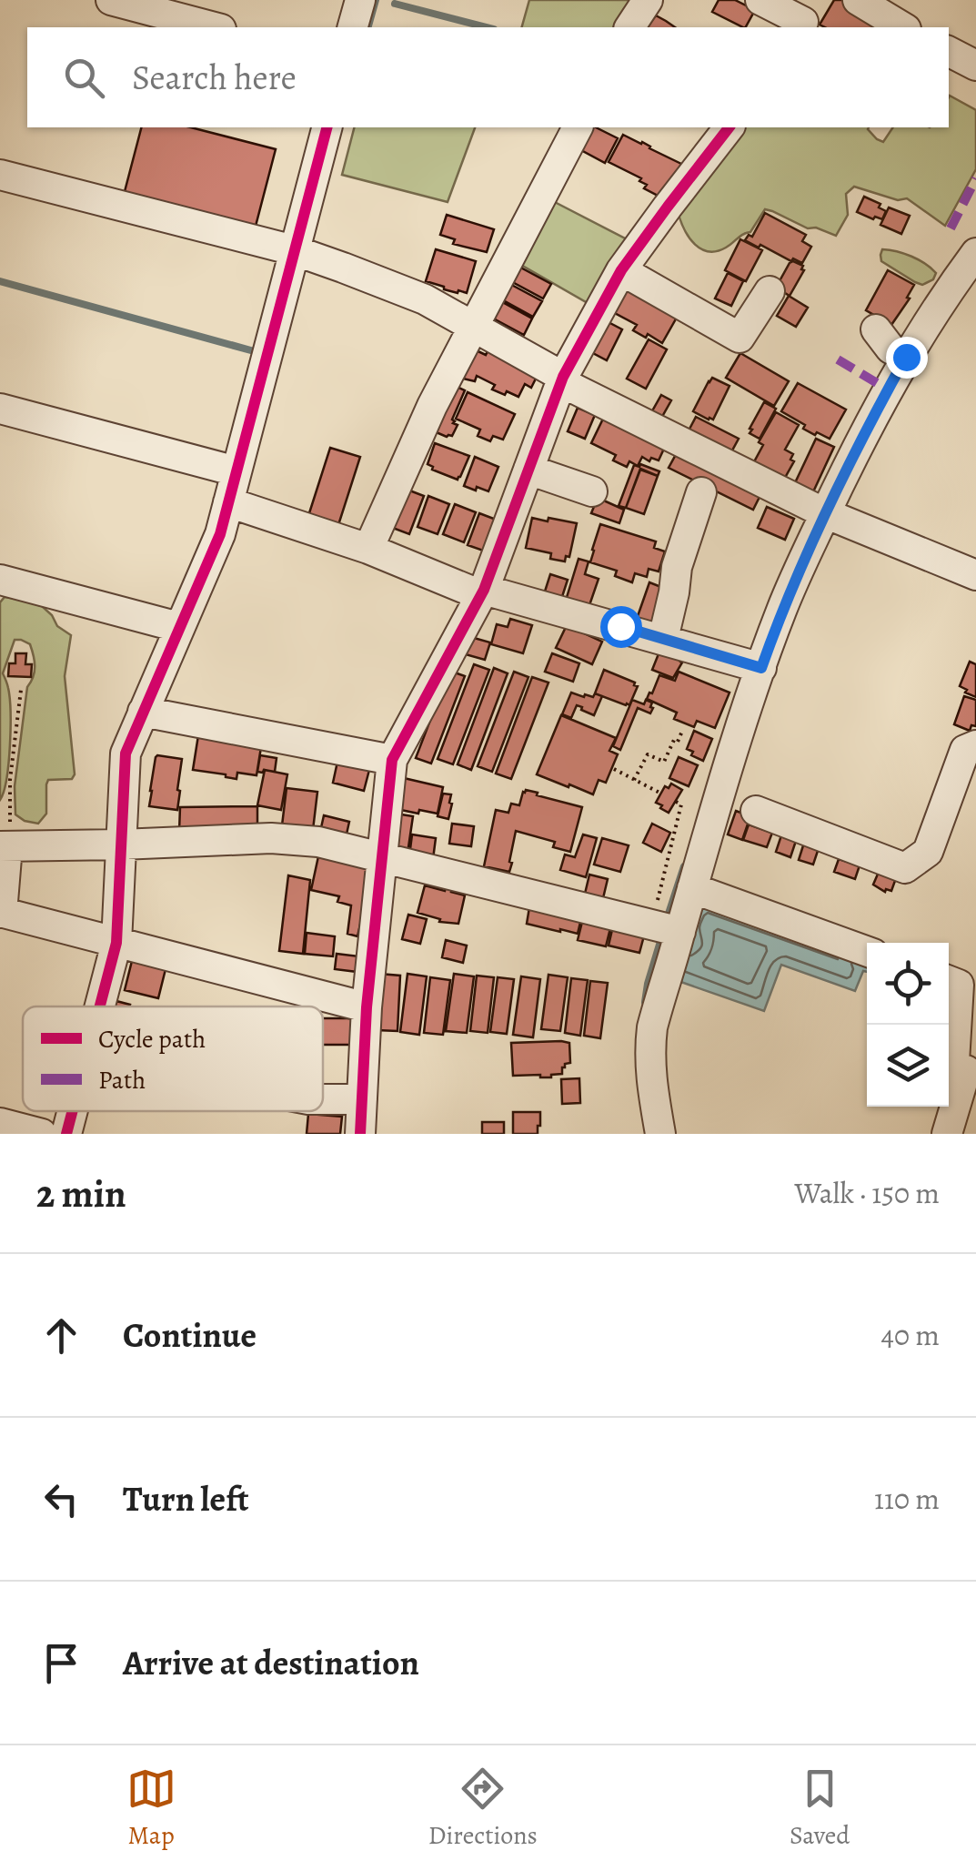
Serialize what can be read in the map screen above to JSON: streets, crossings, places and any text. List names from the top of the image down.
{
  "legend": ["Cycle path", "Path"],
  "page": {
    "search": "Search here",
    "heading": ["2 min", "Walk · 150 m"],
    "list": [
      ["Continue", "40 m"],
      ["Turn left", "110 m"],
      "Arrive at destination"
    ],
    "nav": ["Map", "Directions", "Saved"]
  }
}
